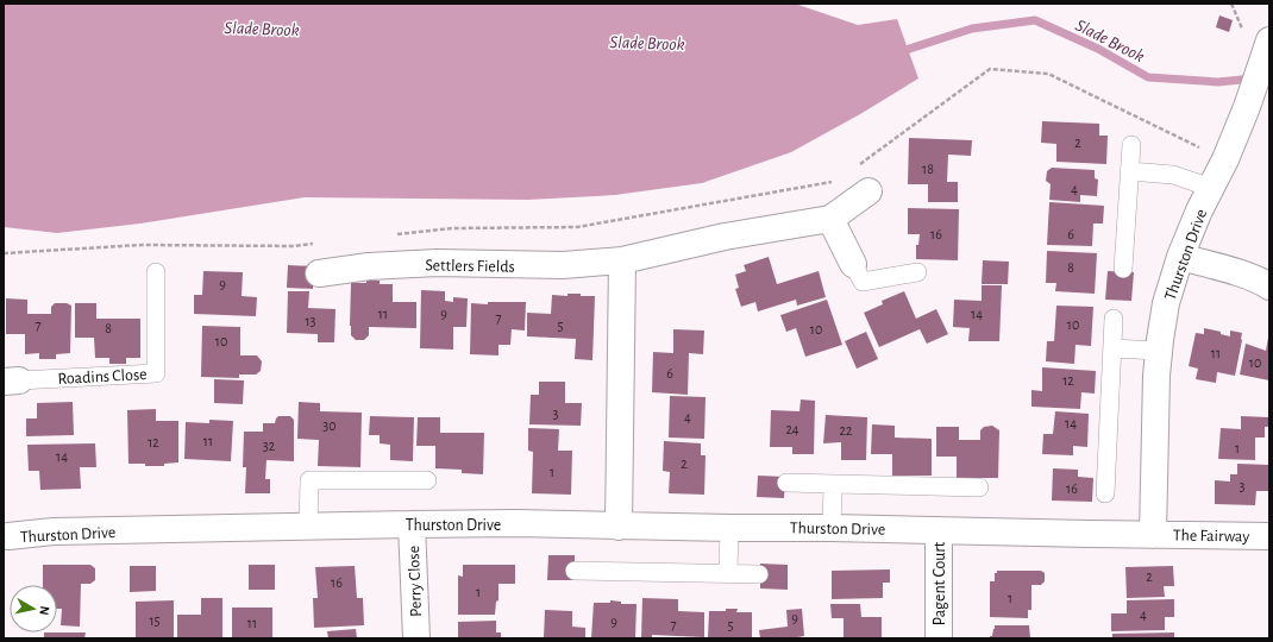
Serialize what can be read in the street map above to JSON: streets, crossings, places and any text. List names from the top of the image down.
{
  "streets": {
    "street": [
      "Thurston Drive",
      "Settlers Fields",
      "The Fairway",
      "Perry Close",
      "Pagent Court"
    ],
    "lane": ["Roadins Close"]
  },
  "crossings": [
    ["Thurston Drive", "The Fairway"],
    ["Thurston Drive", "Perry Close"],
    ["Thurston Drive", "Pagent Court"]
  ],
  "water": ["Slade Brook"],
  "house_numbers": [
    "2",
    "18",
    "4",
    "16",
    "6",
    "8",
    "9",
    "11",
    "9",
    "14",
    "7",
    "13",
    "7",
    "10",
    "5",
    "8",
    "10",
    "10",
    "11",
    "10",
    "6",
    "12",
    "3",
    "4",
    "14",
    "30",
    "24",
    "22",
    "11",
    "12",
    "32",
    "1",
    "14",
    "2",
    "1",
    "3",
    "16",
    "2",
    "16",
    "1",
    "1",
    "4",
    "9",
    "15",
    "9",
    "11",
    "7",
    "5"
  ],
  "north": "right"
}
